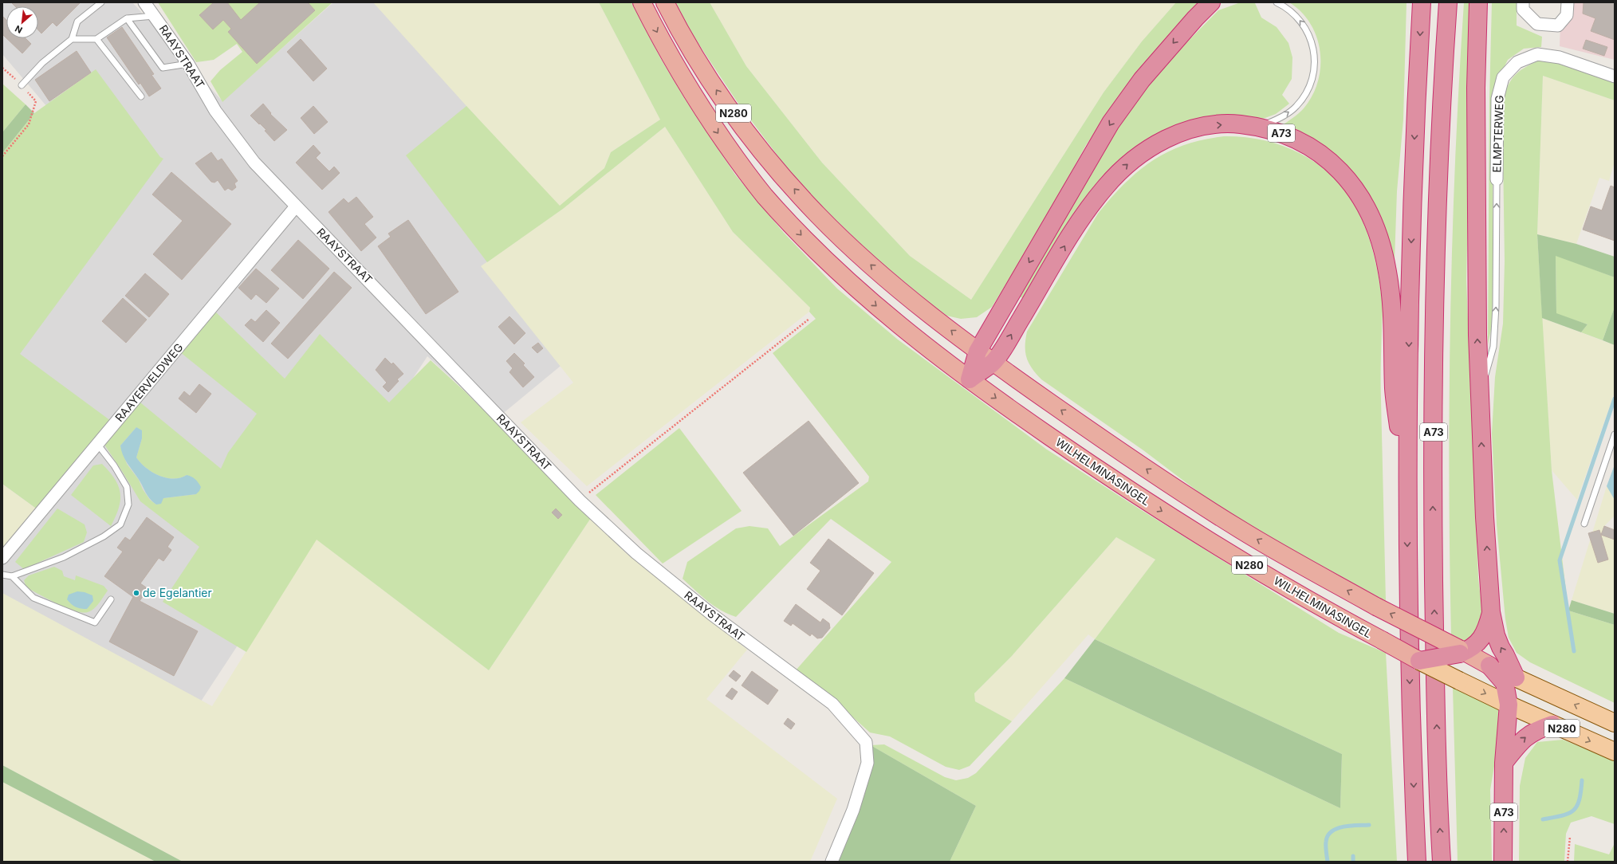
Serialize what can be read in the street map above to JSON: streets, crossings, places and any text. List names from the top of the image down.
{
  "streets": {
    "highway": ["N280", "A73", "WILHELMINASINGEL"],
    "street": ["RAAYSTRAAT", "ELMPTERWEG", "RAAYERVELDWEG"]
  },
  "crossings": [
    ["RAAYSTRAAT", "RAAYERVELDWEG"],
    ["N280", "A73"],
    ["N280", "WILHELMINASINGEL"],
    ["A73", "WILHELMINASINGEL"]
  ],
  "places": ["de Egelantier"],
  "north": "bottom left"
}
